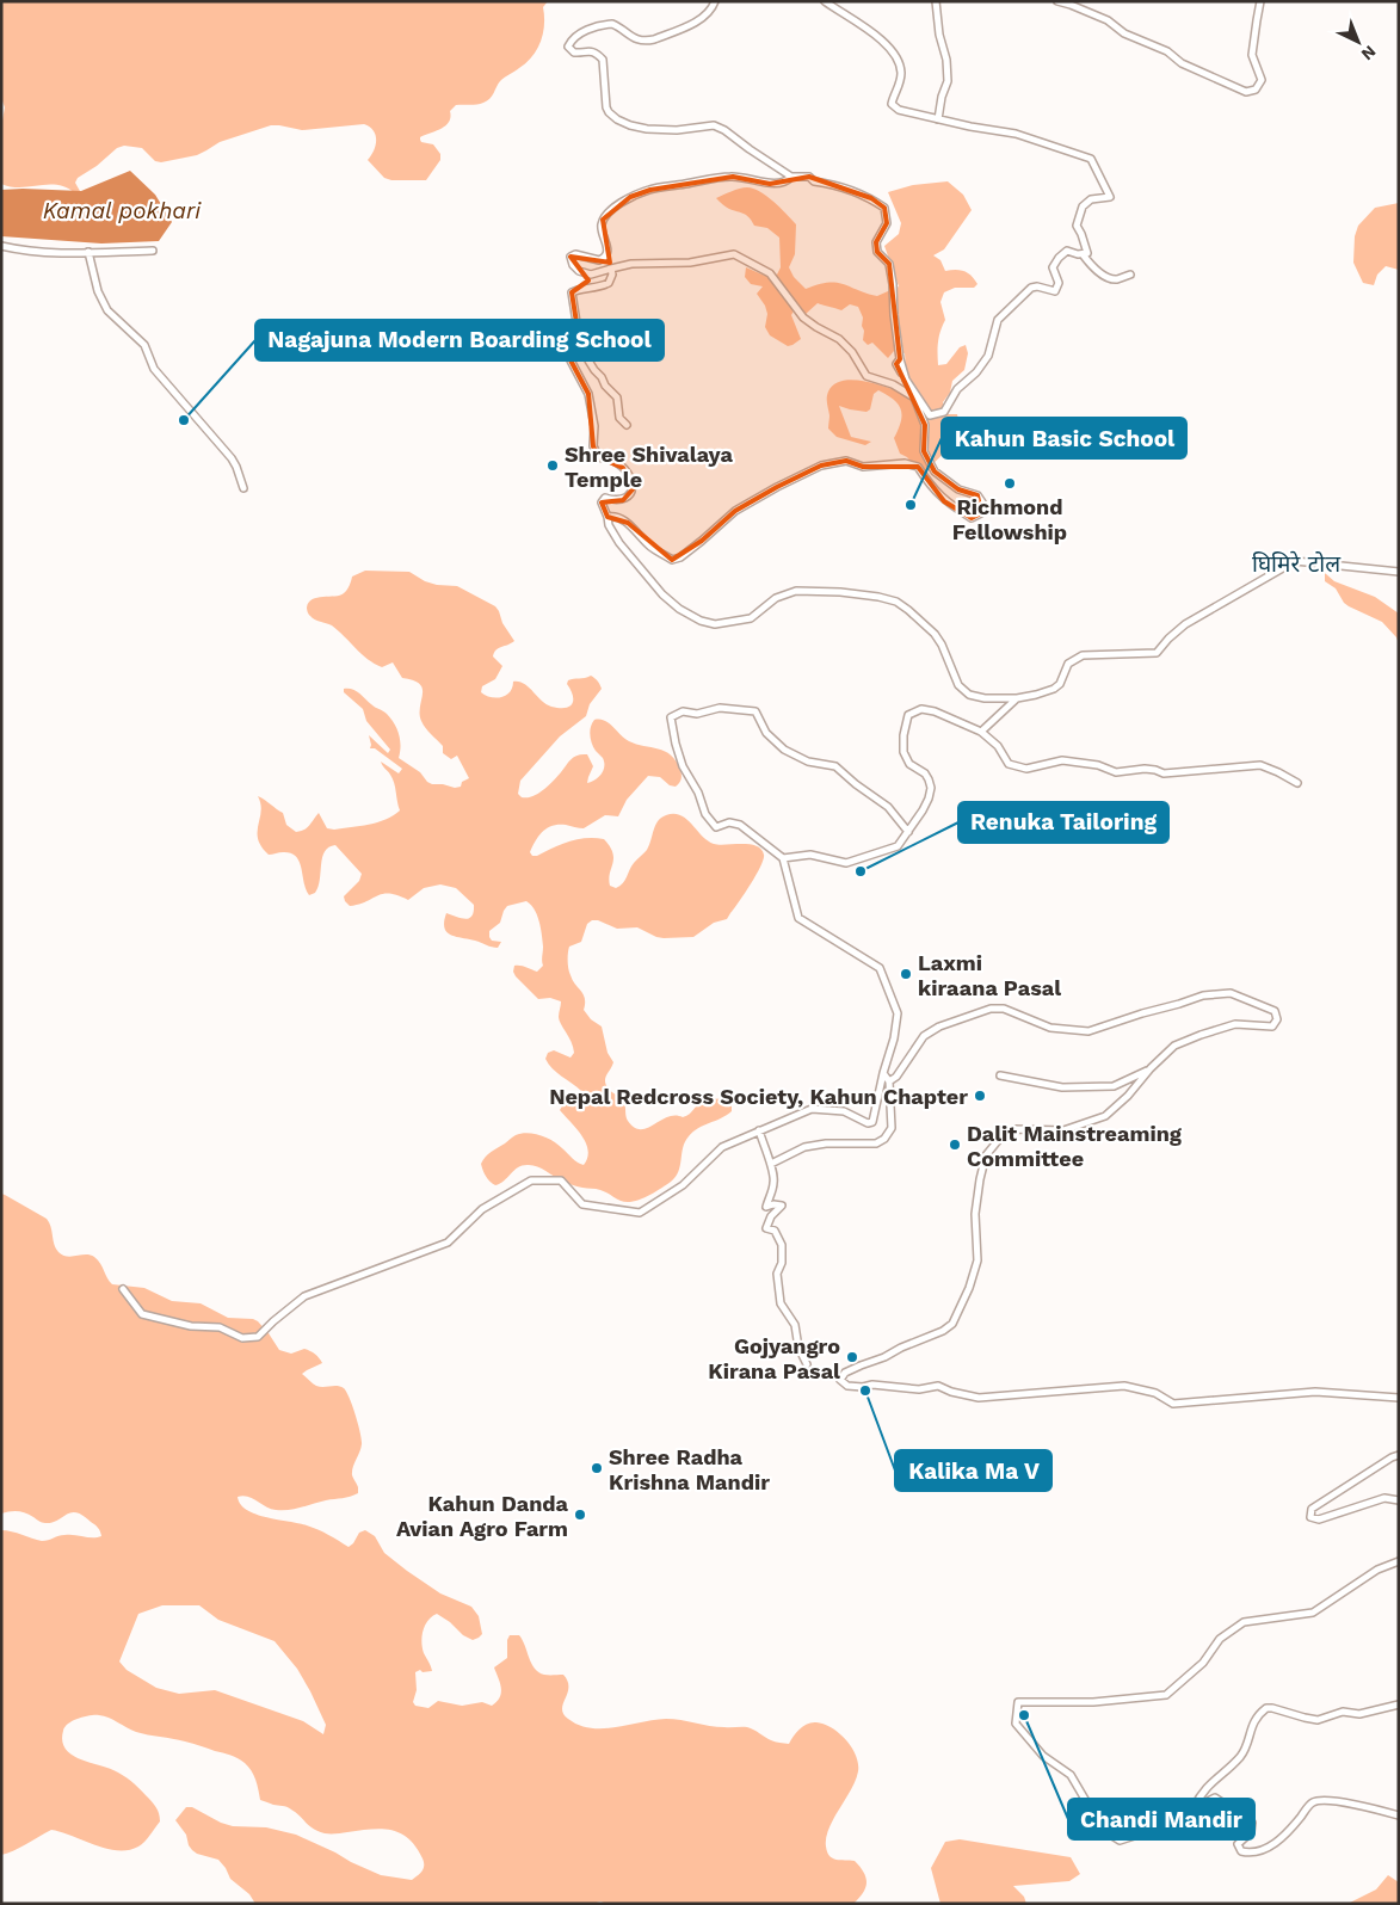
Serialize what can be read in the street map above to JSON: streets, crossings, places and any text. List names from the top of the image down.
{
  "districts": ["घिमिरे टोल"],
  "water": ["Kamal pokhari"],
  "places": [
    "Nagajuna Modern Boarding School",
    "Shree Shivalaya Temple",
    "Richmond Fellowship",
    "Kahun Basic School",
    "Renuka Tailoring",
    "Laxmi kiraana Pasal",
    "Nepal Redcross Society, Kahun Chapter",
    "Dalit Mainstreaming Committee",
    "Gojyangro Kirana Pasal",
    "Kalika Ma V",
    "Shree Radha Krishna Mandir",
    "Kahun Danda Avian Agro Farm",
    "Chandi Mandir"
  ],
  "north": "bottom right"
}
